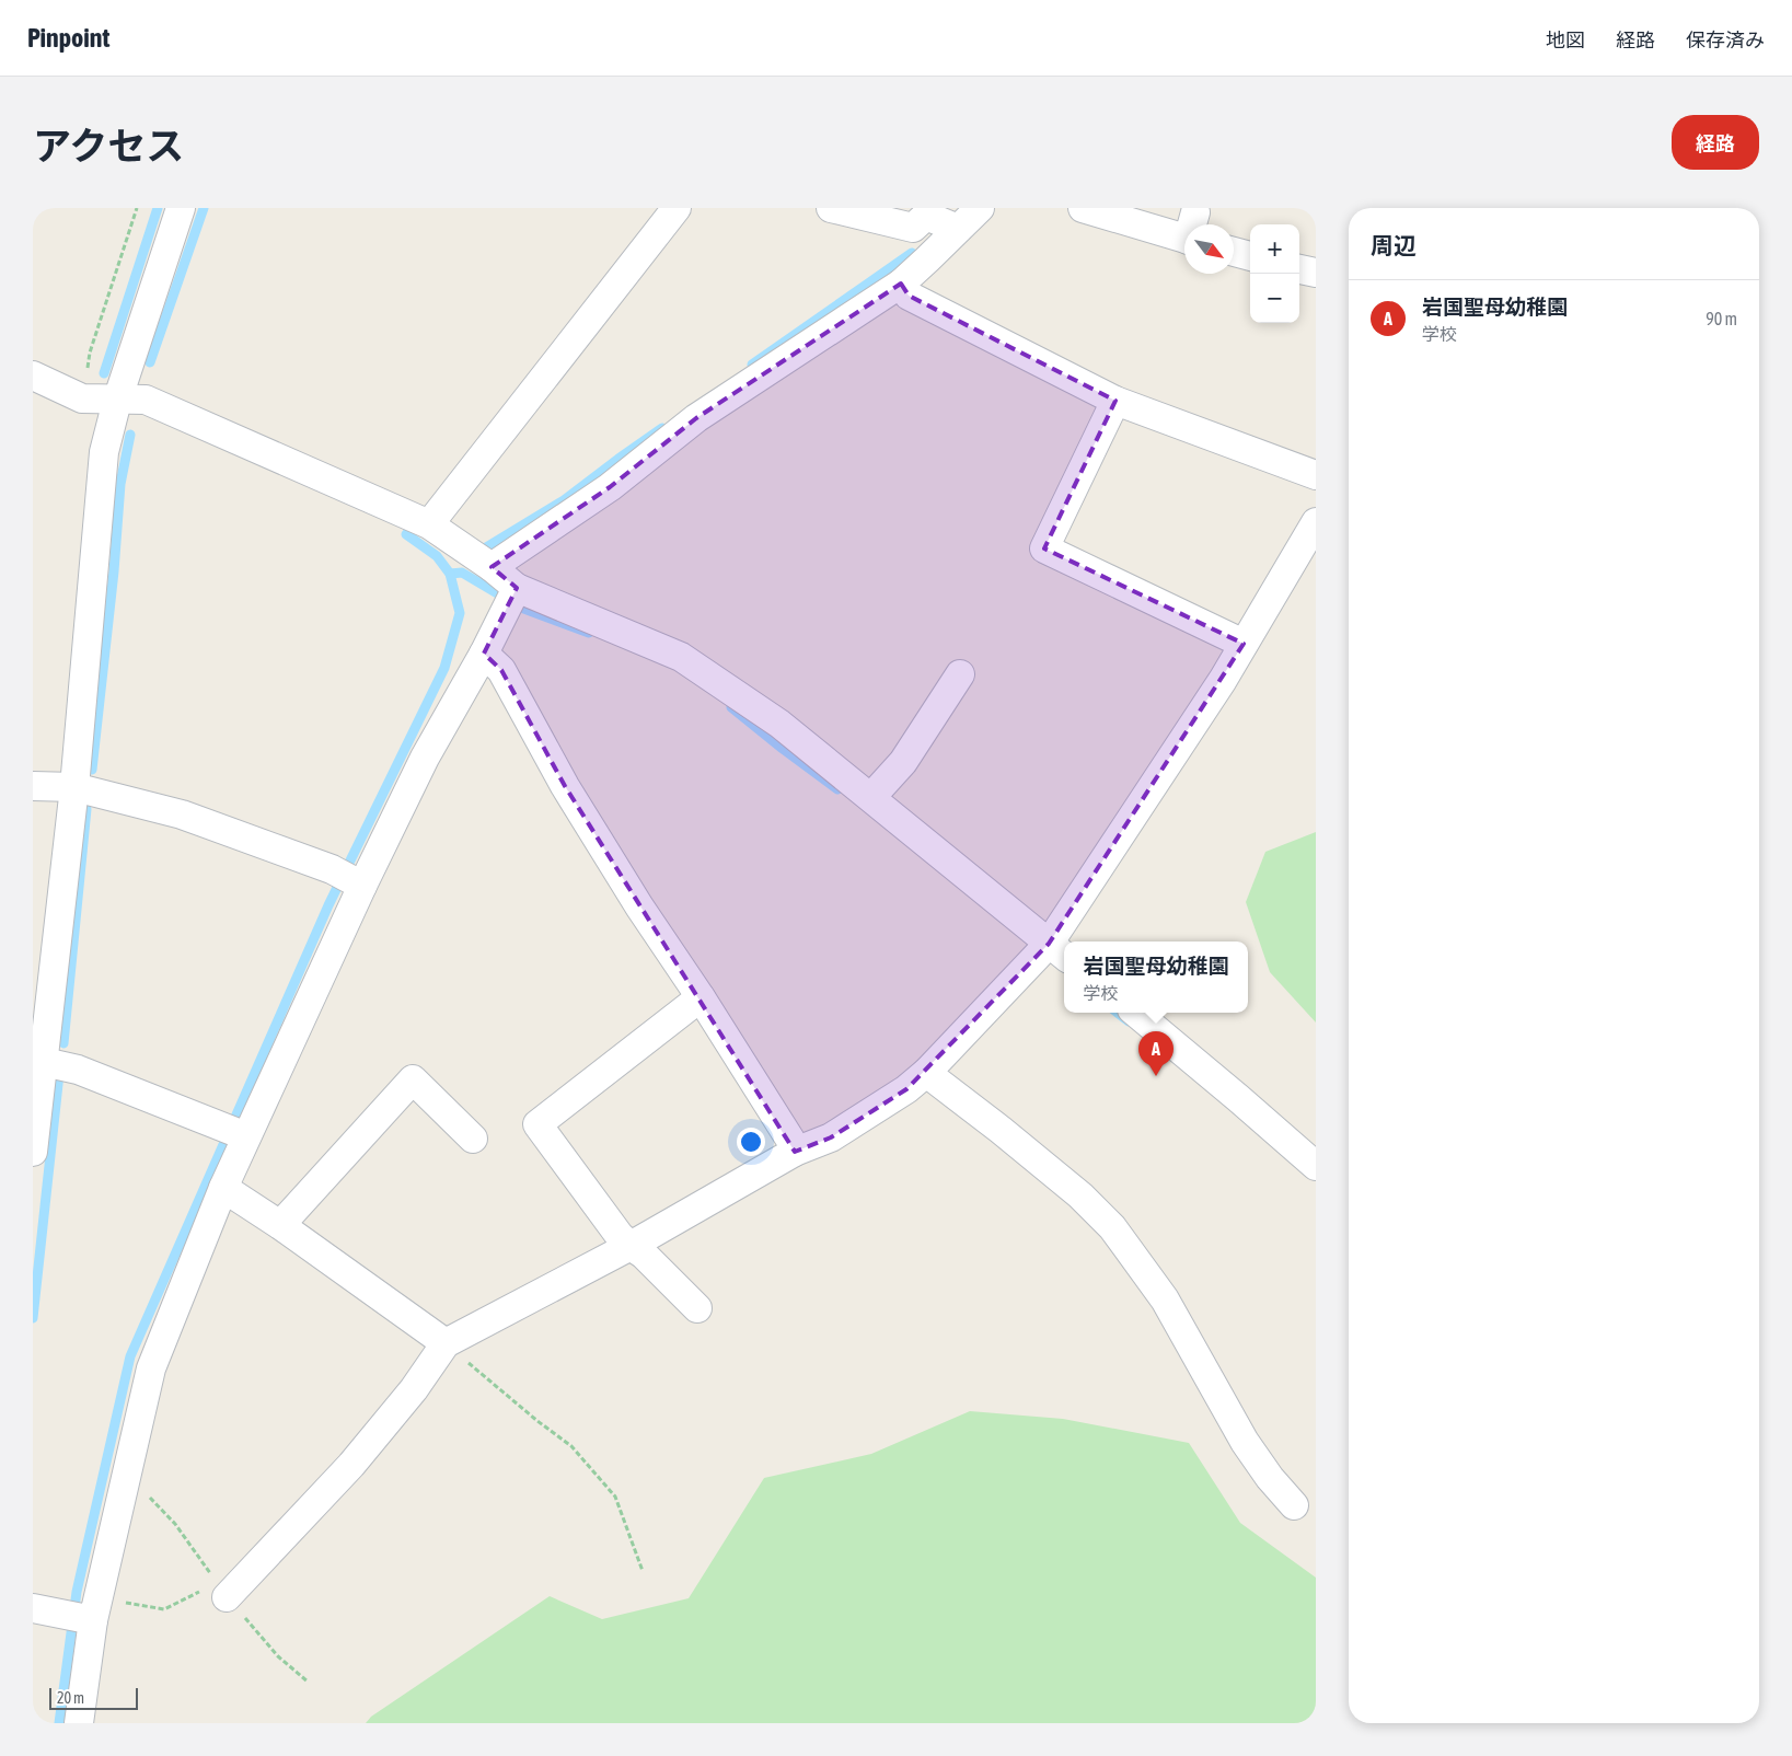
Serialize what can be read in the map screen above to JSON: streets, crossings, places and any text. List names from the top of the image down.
{
  "scale_bar": "20 m",
  "north": "bottom right",
  "page": {
    "header": "Pinpoint",
    "nav": ["地図", "経路", "保存済み"],
    "title": "アクセス",
    "buttons": "経路",
    "heading": "周辺",
    "map_buttons": ["+", "−"],
    "list": [
      {
        "mark": "A",
        "name": "岩国聖母幼稚園",
        "note": "学校",
        "value": "90 m"
      }
    ],
    "popup": ["岩国聖母幼稚園", "学校"],
    "pins": "A",
    "scale": "20 m"
  }
}
